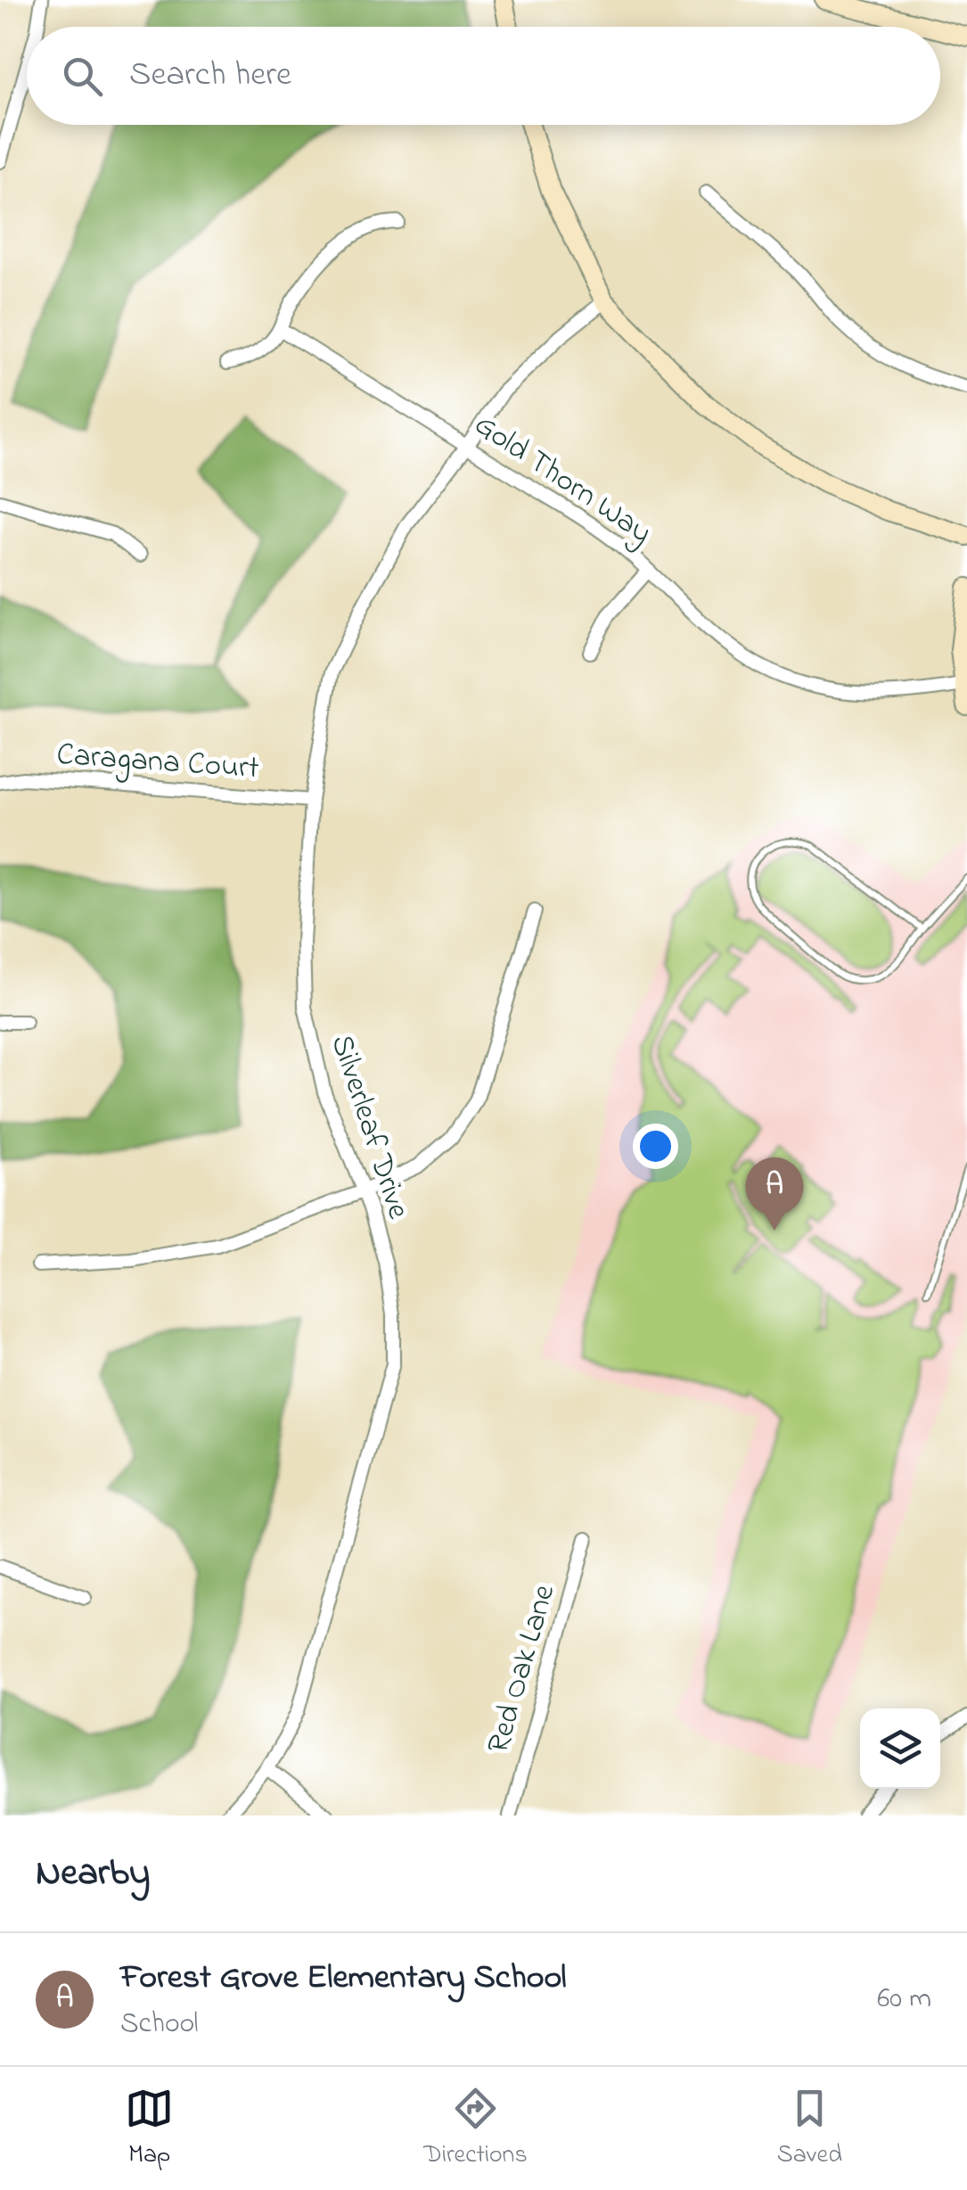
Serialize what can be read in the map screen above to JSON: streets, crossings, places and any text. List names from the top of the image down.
{
  "streets": {
    "street": [
      "Gold Thorn Way",
      "Caragana Court",
      "Silverleaf Drive",
      "Red Oak Lane"
    ]
  },
  "crossings": [
    ["Gold Thorn Way", "Silverleaf Drive"],
    ["Caragana Court", "Silverleaf Drive"]
  ],
  "page": {
    "search": "Search here",
    "pins": "A",
    "heading": "Nearby",
    "list": [
      {
        "mark": "A",
        "name": "Forest Grove Elementary School",
        "note": "School",
        "value": "60 m"
      }
    ],
    "nav": ["Map", "Directions", "Saved"]
  }
}
